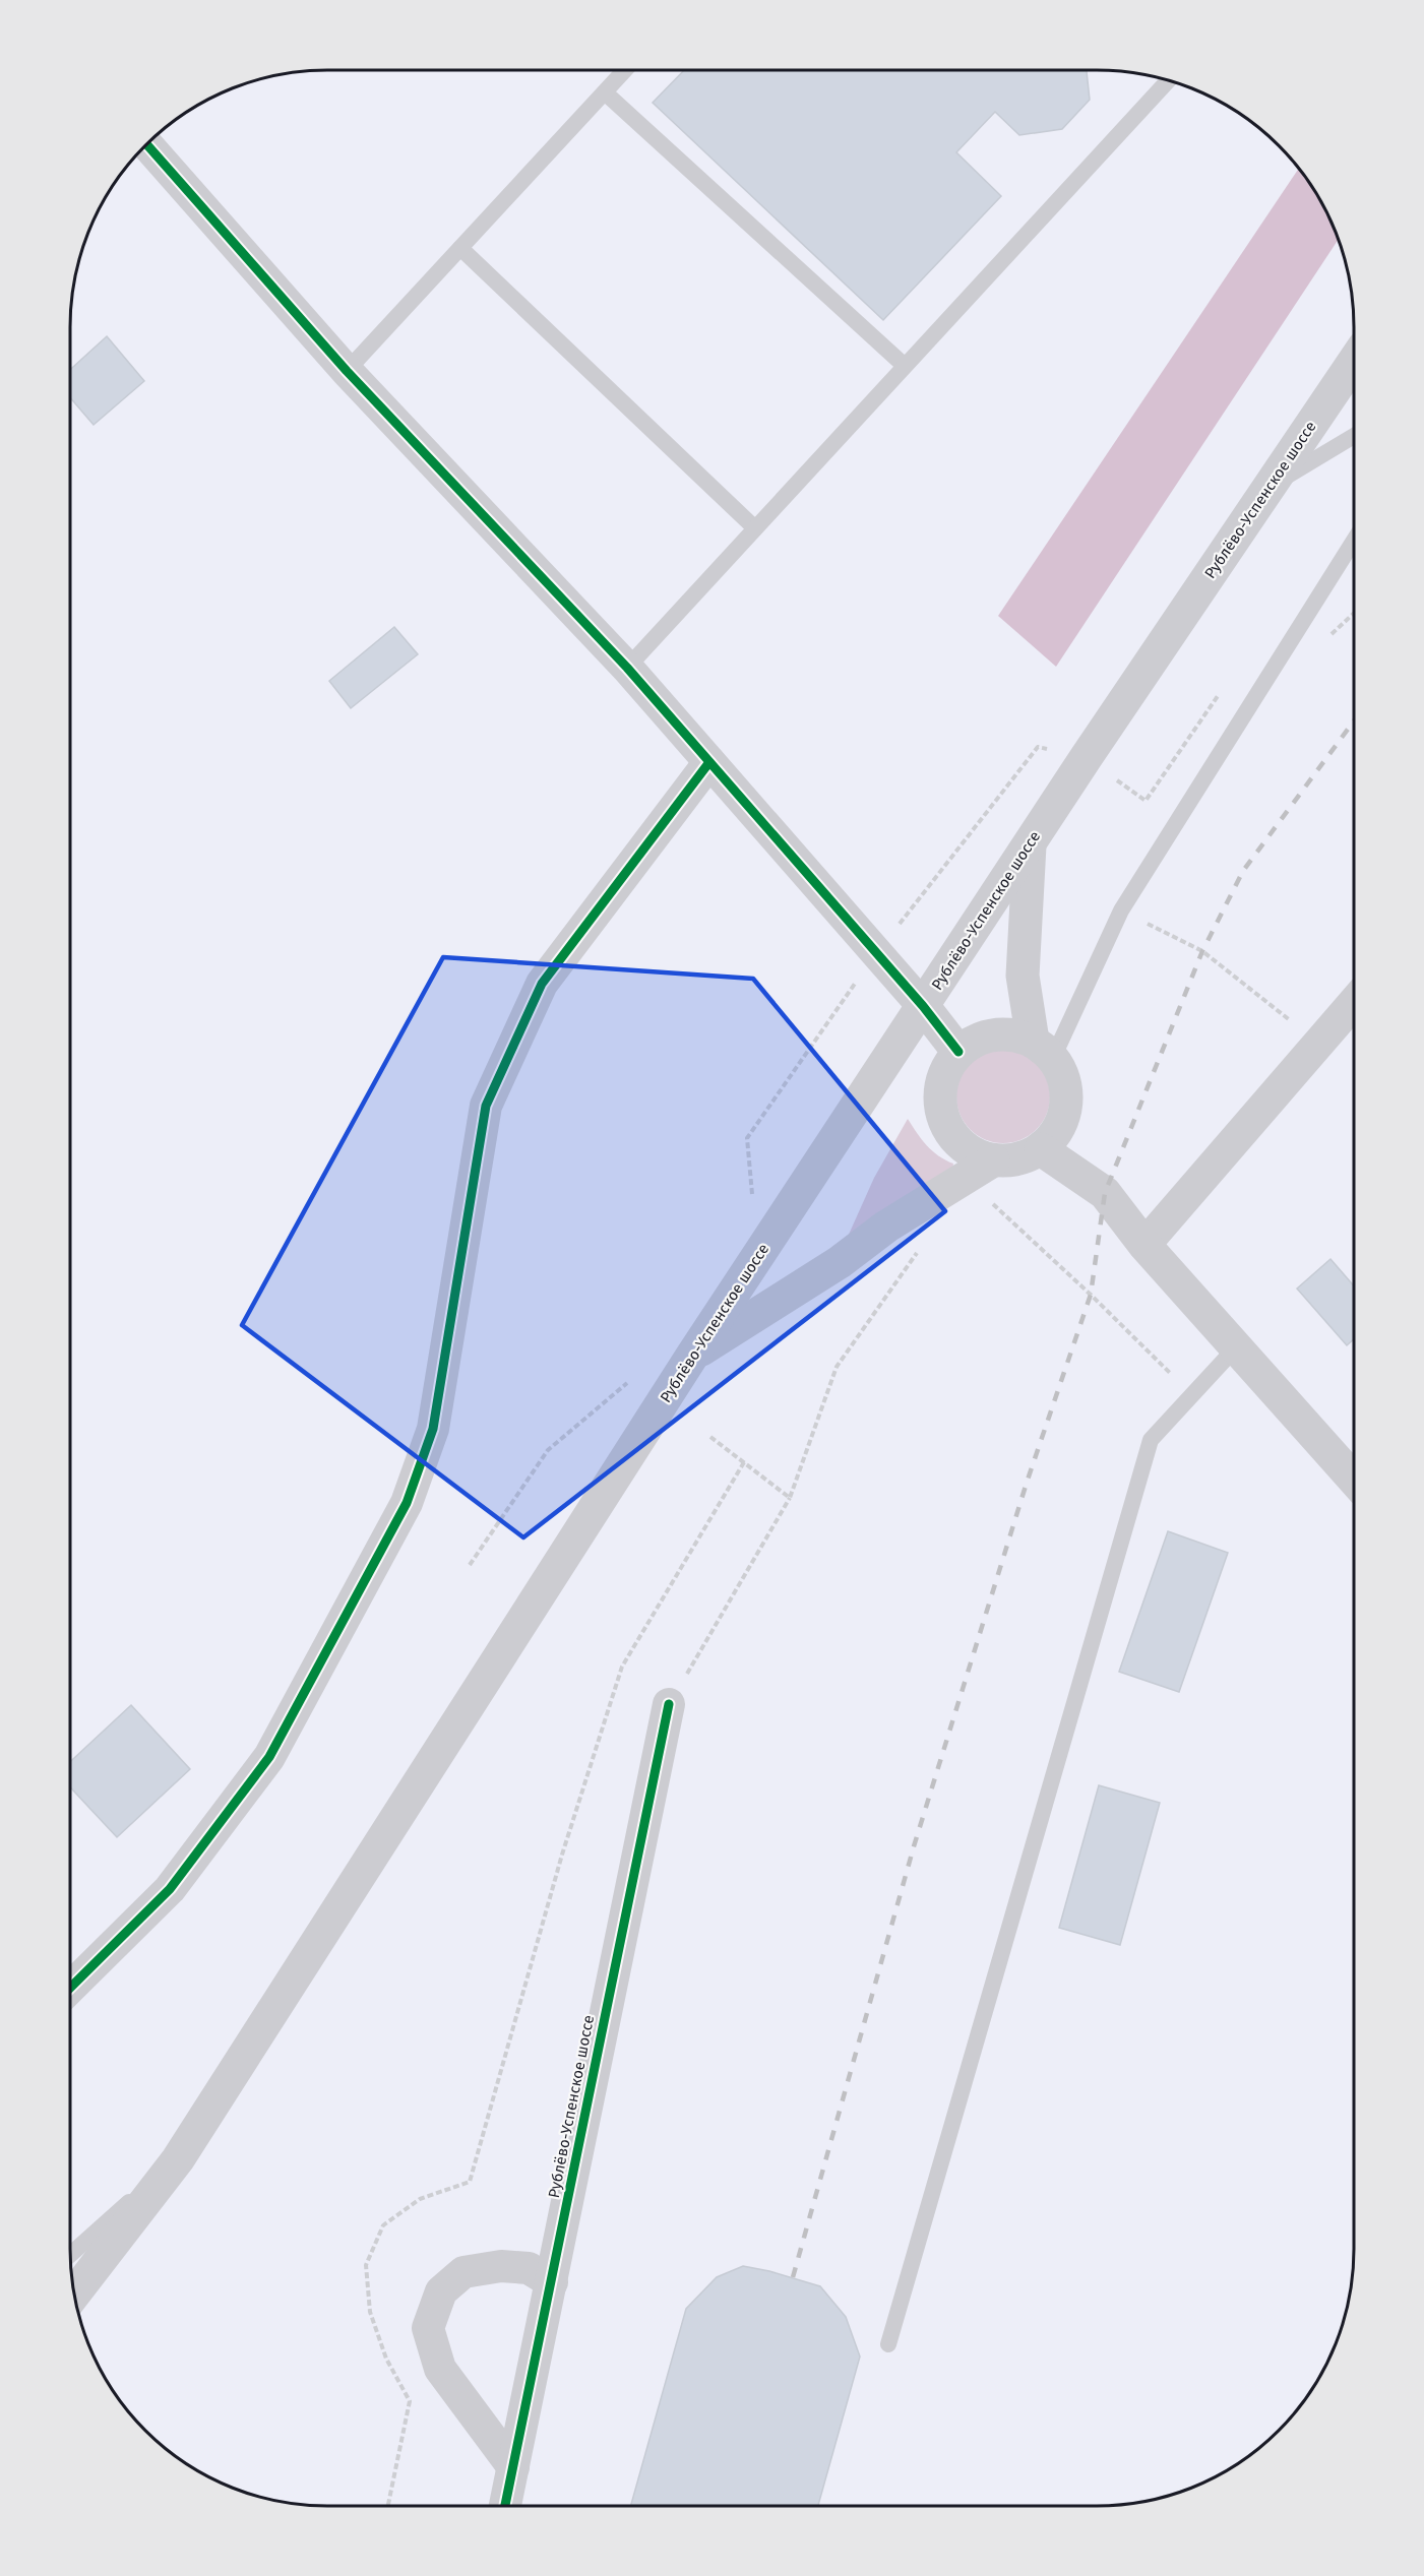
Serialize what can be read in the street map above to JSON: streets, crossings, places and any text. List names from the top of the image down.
{
  "streets": {
    "main road": ["Рублёво-Успенское шоссе"]
  }
}
